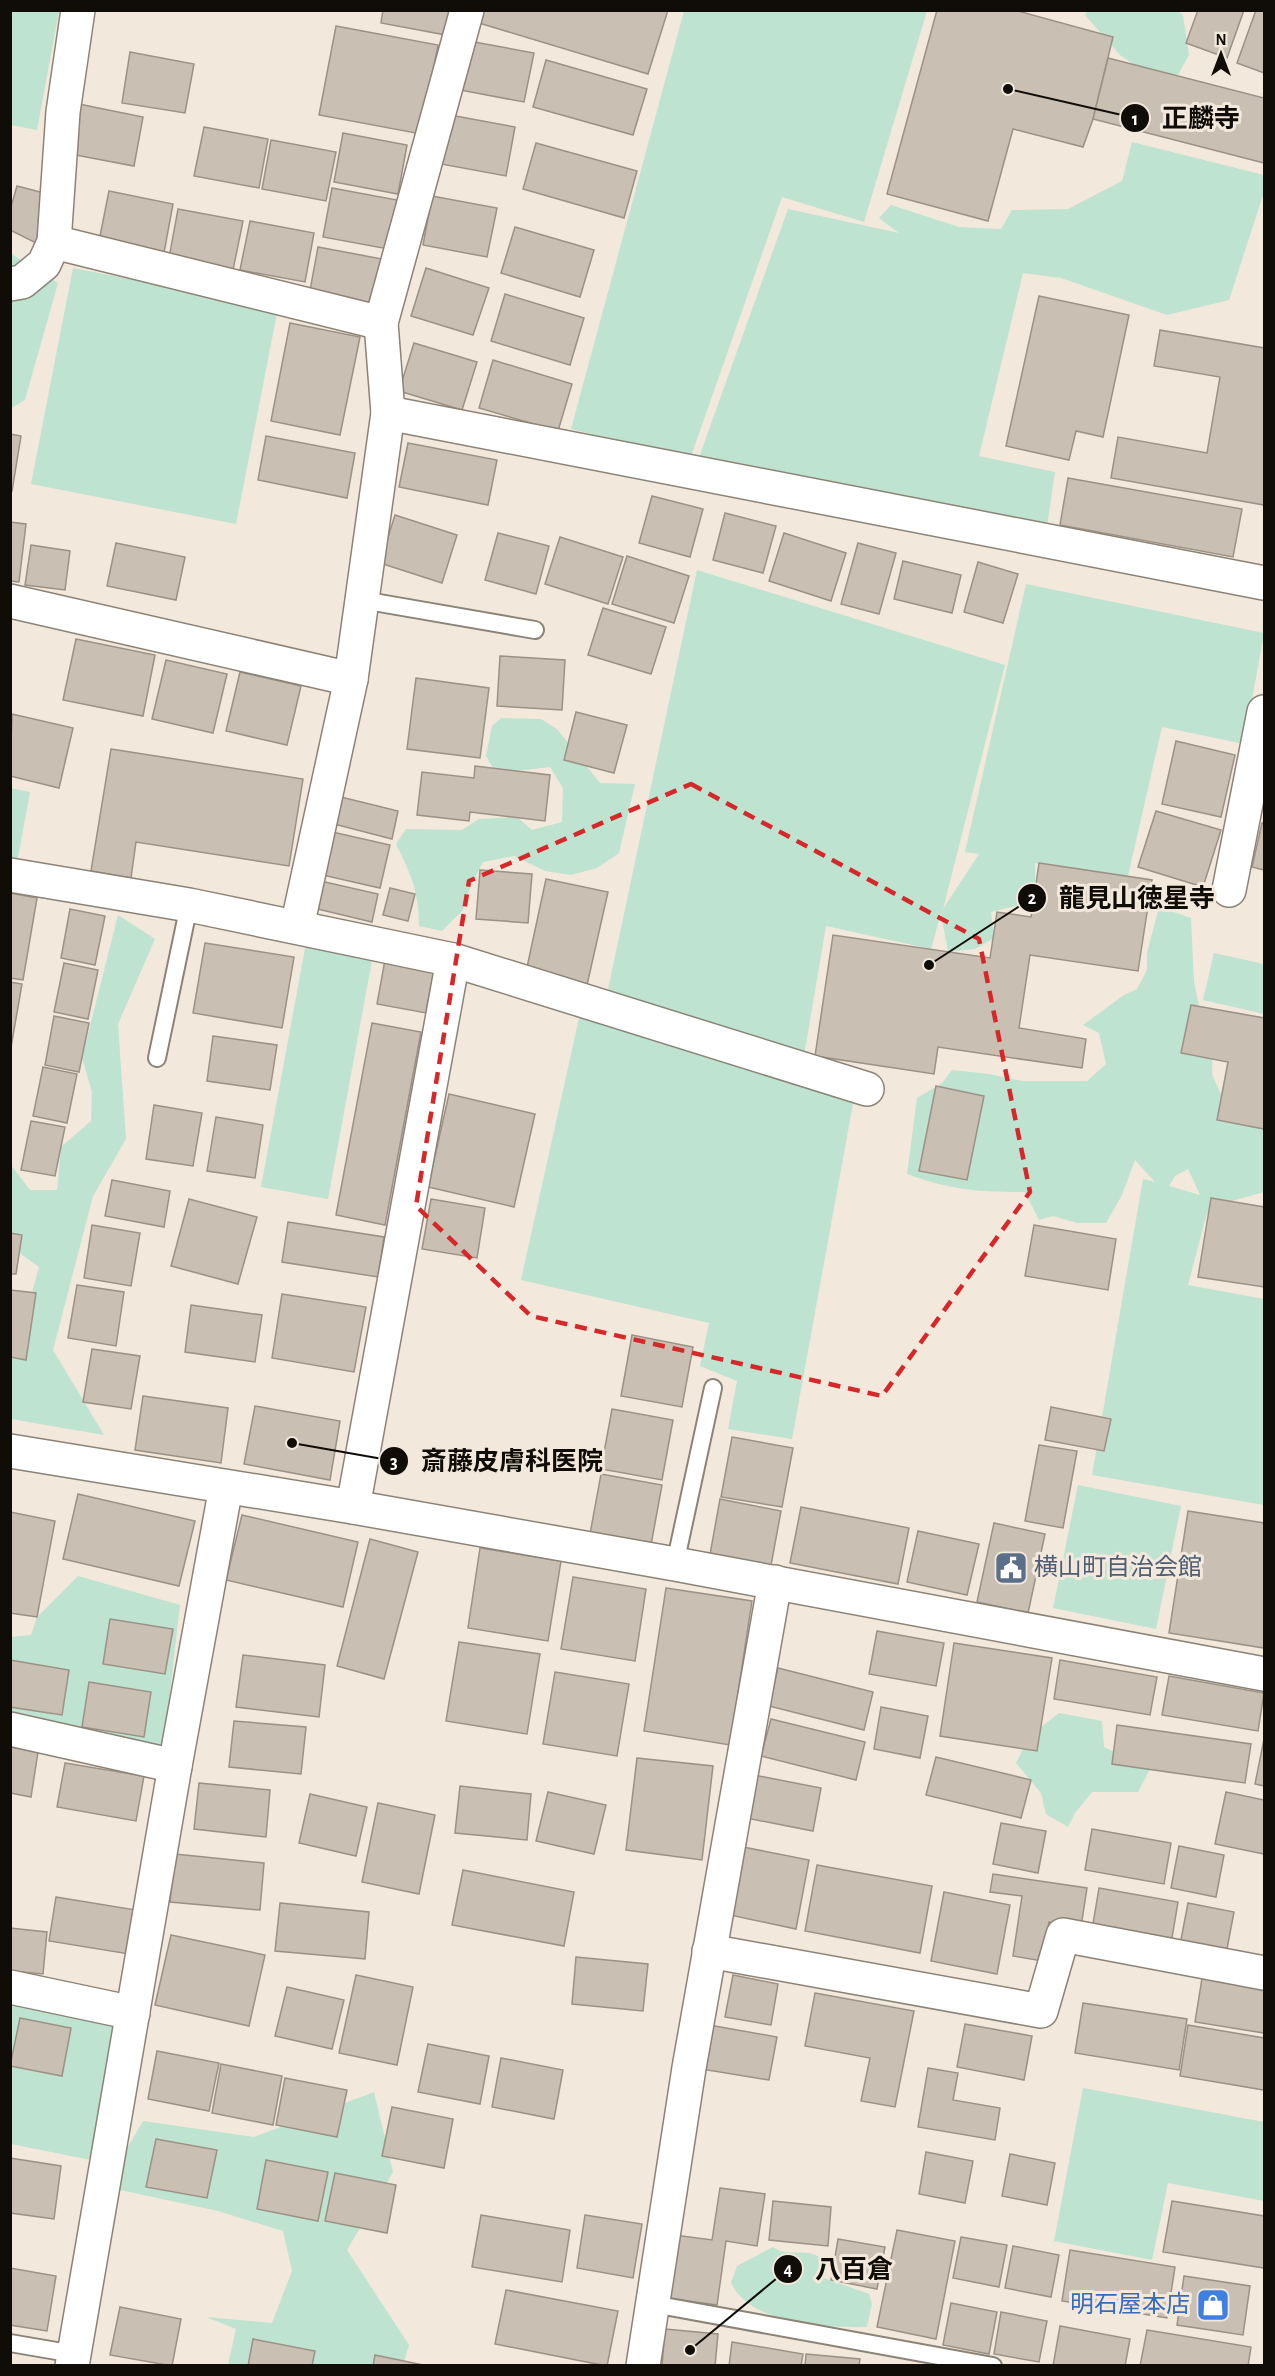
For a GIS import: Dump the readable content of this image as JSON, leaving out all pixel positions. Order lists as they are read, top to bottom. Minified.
{"places":{"other":["正麟寺","龍見山徳星寺","斎藤皮膚科医院","八百倉"],"public building":["横山町自治会館"],"shop":["明石屋本店"]},"north":"top"}
